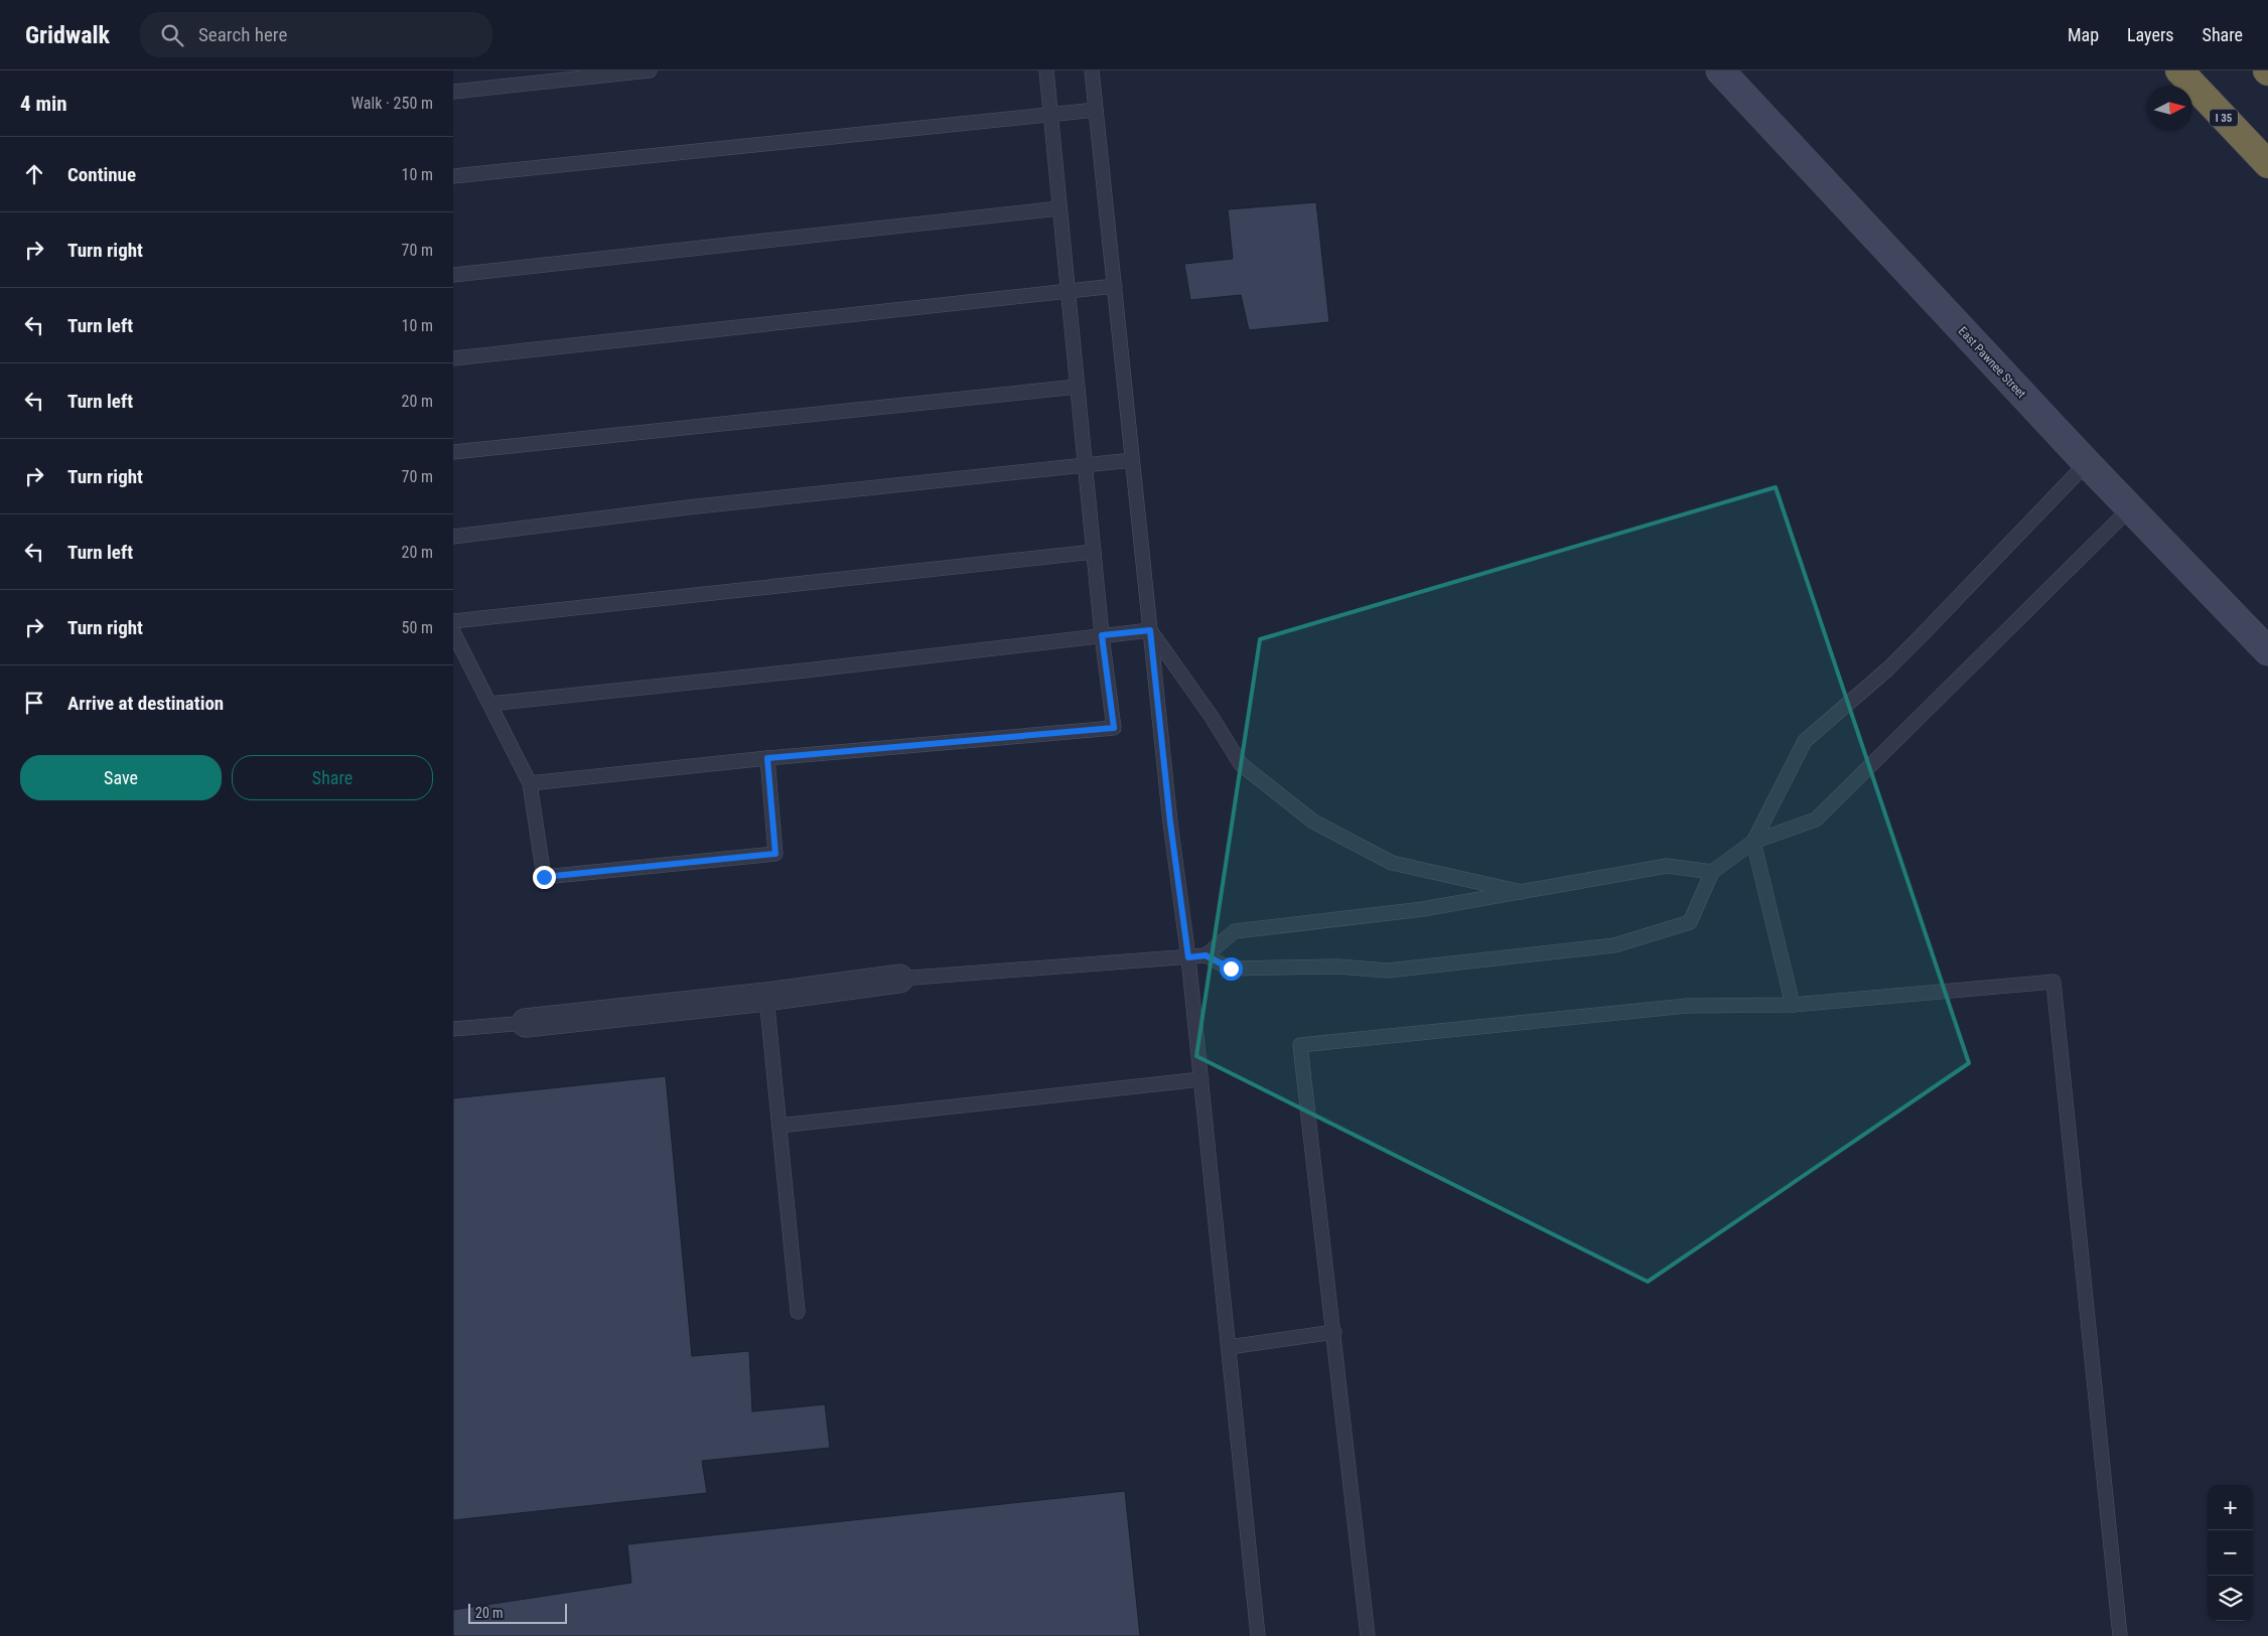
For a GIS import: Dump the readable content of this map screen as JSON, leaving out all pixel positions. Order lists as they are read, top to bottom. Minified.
{"streets":{"highway":["I 35"],"main road":["East Pawnee Street"]},"scale_bar":"20 m","north":"right","page":{"header":"Gridwalk","search":"Search here","nav":["Map","Layers","Share"],"heading":["4 min","Walk · 250 m"],"list":[["Continue","10 m"],["Turn right","70 m"],["Turn left","10 m"],["Turn left","20 m"],["Turn right","70 m"],["Turn left","20 m"],["Turn right","50 m"],"Arrive at destination"],"buttons":["Save","Share"],"map_buttons":["+","−"],"scale":"20 m"}}
